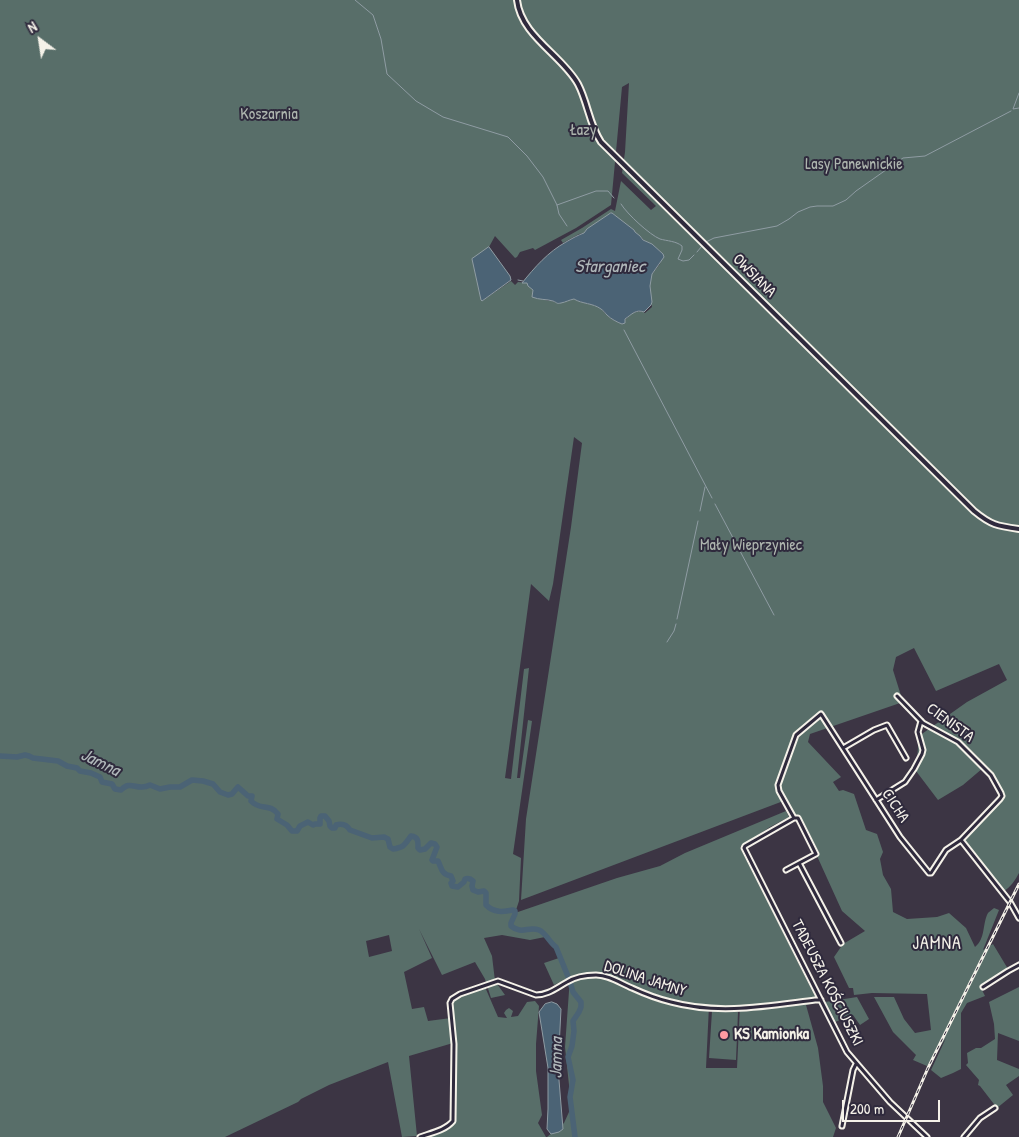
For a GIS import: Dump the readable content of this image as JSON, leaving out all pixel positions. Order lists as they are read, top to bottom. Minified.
{"streets":{"street":["OWSIANA","CIENISTA","CICHA","DOLINA JAMNY","TADEUSZA KOŚCIUSZKI"]},"crossings":[["CIENISTA","CICHA"],["CICHA","TADEUSZA KOŚCIUSZKI"],["DOLINA JAMNY","TADEUSZA KOŚCIUSZKI"]],"districts":["JAMNA"],"water":["Starganiec","Jamna"],"parks":["Koszarnia","Łazy","Lasy Panewnickie","Mały Wieprzyniec"],"places":["KS Kamionka"],"scale_bar":"200 m","north":"top left"}
